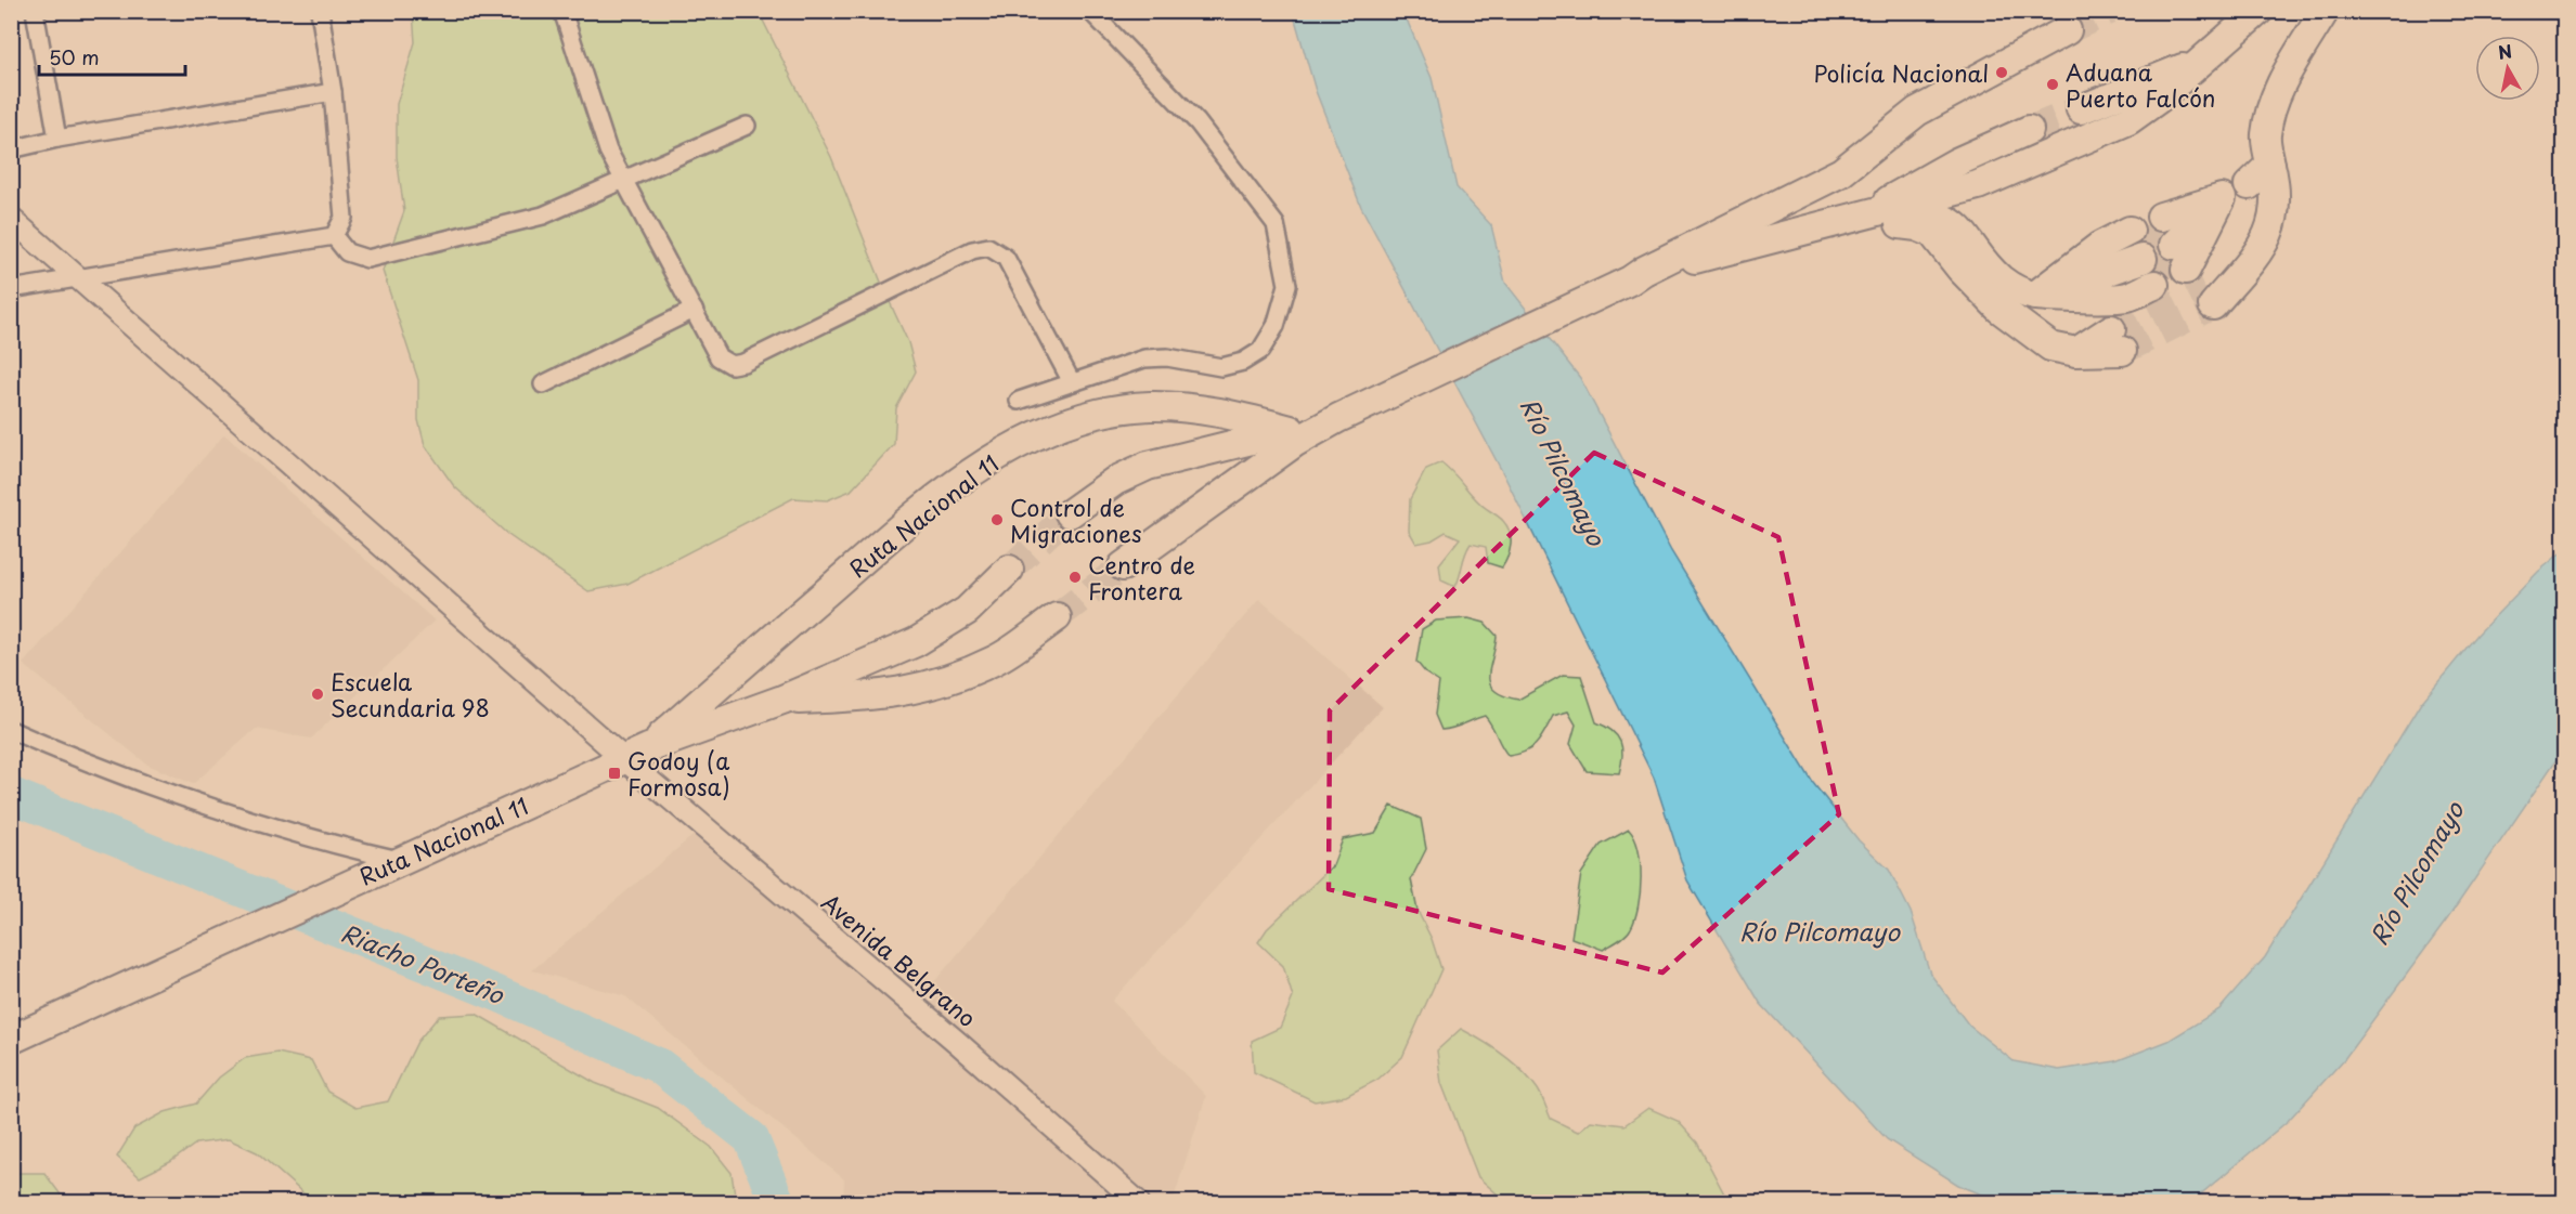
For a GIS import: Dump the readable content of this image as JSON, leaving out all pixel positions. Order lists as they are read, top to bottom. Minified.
{"streets":{"highway":["Ruta Nacional 11"],"street":["Avenida Belgrano"]},"crossings":[["Ruta Nacional 11","Avenida Belgrano"]],"water":["Río Pilcomayo","Riacho Porteño"],"places":{"other":["Policía Nacional","Aduana Puerto Falcón","Control de Migraciones","Centro de Frontera","Escuela Secundaria 98"],"transit":["Godoy (a Formosa)"]},"scale_bar":"50 m","north":"top"}
